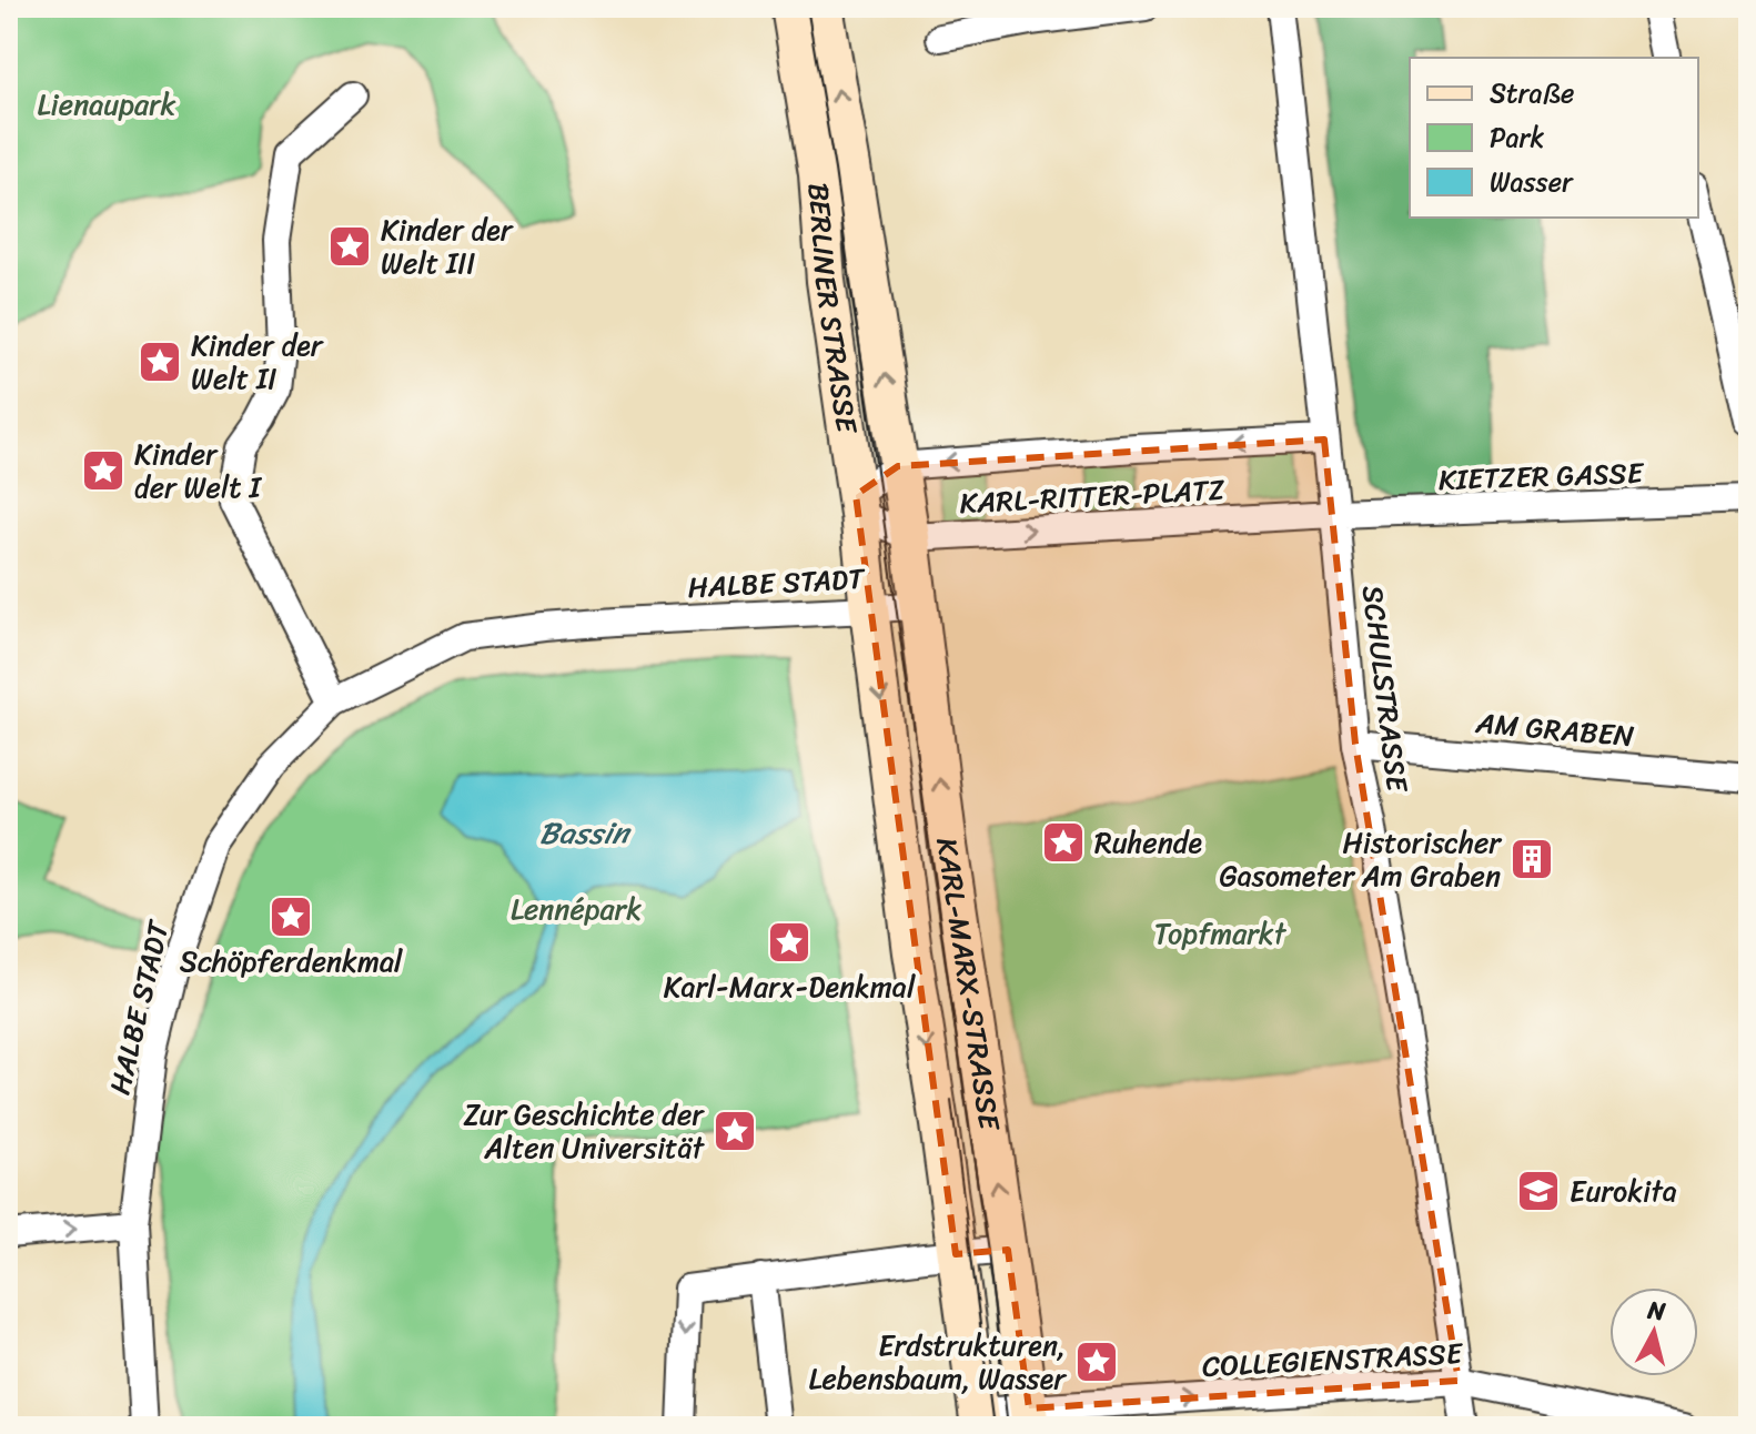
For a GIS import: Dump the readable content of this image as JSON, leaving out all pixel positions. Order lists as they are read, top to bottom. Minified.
{"streets":{"street":["BERLINER STRASSE","KIETZER GASSE","KARL-RITTER-PLATZ","HALBE STADT","SCHULSTRASSE","AM GRABEN","KARL-MARX-STRASSE","COLLEGIENSTRASSE"]},"crossings":[["BERLINER STRASSE","KARL-RITTER-PLATZ"],["BERLINER STRASSE","HALBE STADT"],["BERLINER STRASSE","KARL-MARX-STRASSE"],["KIETZER GASSE","KARL-RITTER-PLATZ"],["KIETZER GASSE","SCHULSTRASSE"],["KARL-RITTER-PLATZ","SCHULSTRASSE"],["KARL-RITTER-PLATZ","KARL-MARX-STRASSE"],["HALBE STADT","KARL-MARX-STRASSE"],["SCHULSTRASSE","AM GRABEN"],["SCHULSTRASSE","COLLEGIENSTRASSE"],["KARL-MARX-STRASSE","COLLEGIENSTRASSE"]],"one_way":["COLLEGIENSTRASSE"],"water":["Bassin"],"parks":["Lienaupark","Lennépark","Topfmarkt"],"places":{"place":["Kinder der Welt III","Kinder der Welt II","Kinder der Welt I","Ruhende","Schöpferdenkmal","Karl-Marx-Denkmal","Zur Geschichte der Alten Universität","Erdstrukturen, Lebensbaum, Wasser"],"building":["Historischer Gasometer Am Graben"],"school or university":["Eurokita"]},"legend":["Straße","Park","Wasser"],"north":"top"}
